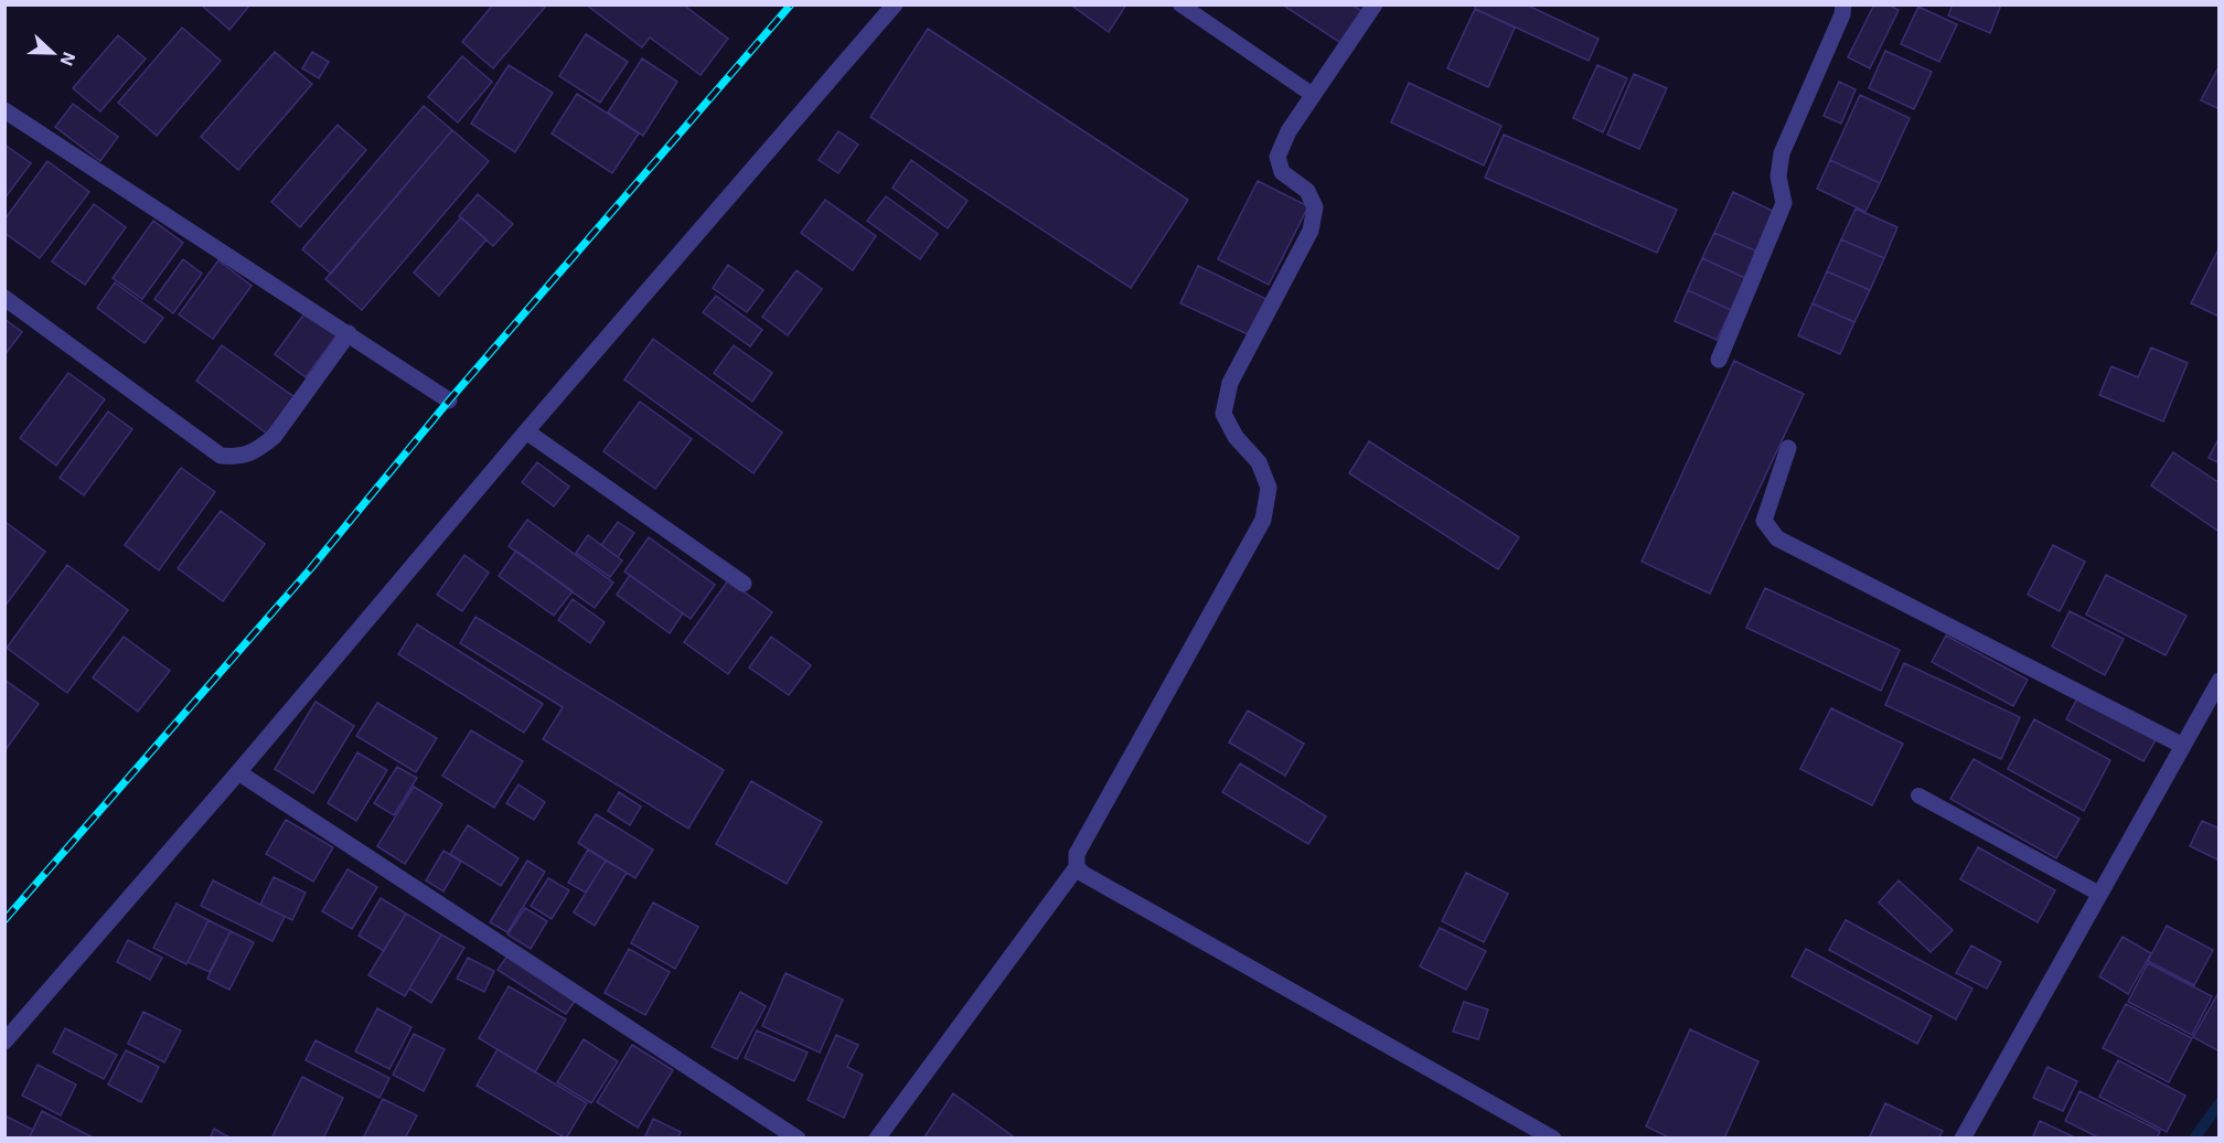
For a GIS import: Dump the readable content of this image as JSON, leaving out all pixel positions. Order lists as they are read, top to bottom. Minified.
{"north":"right"}
